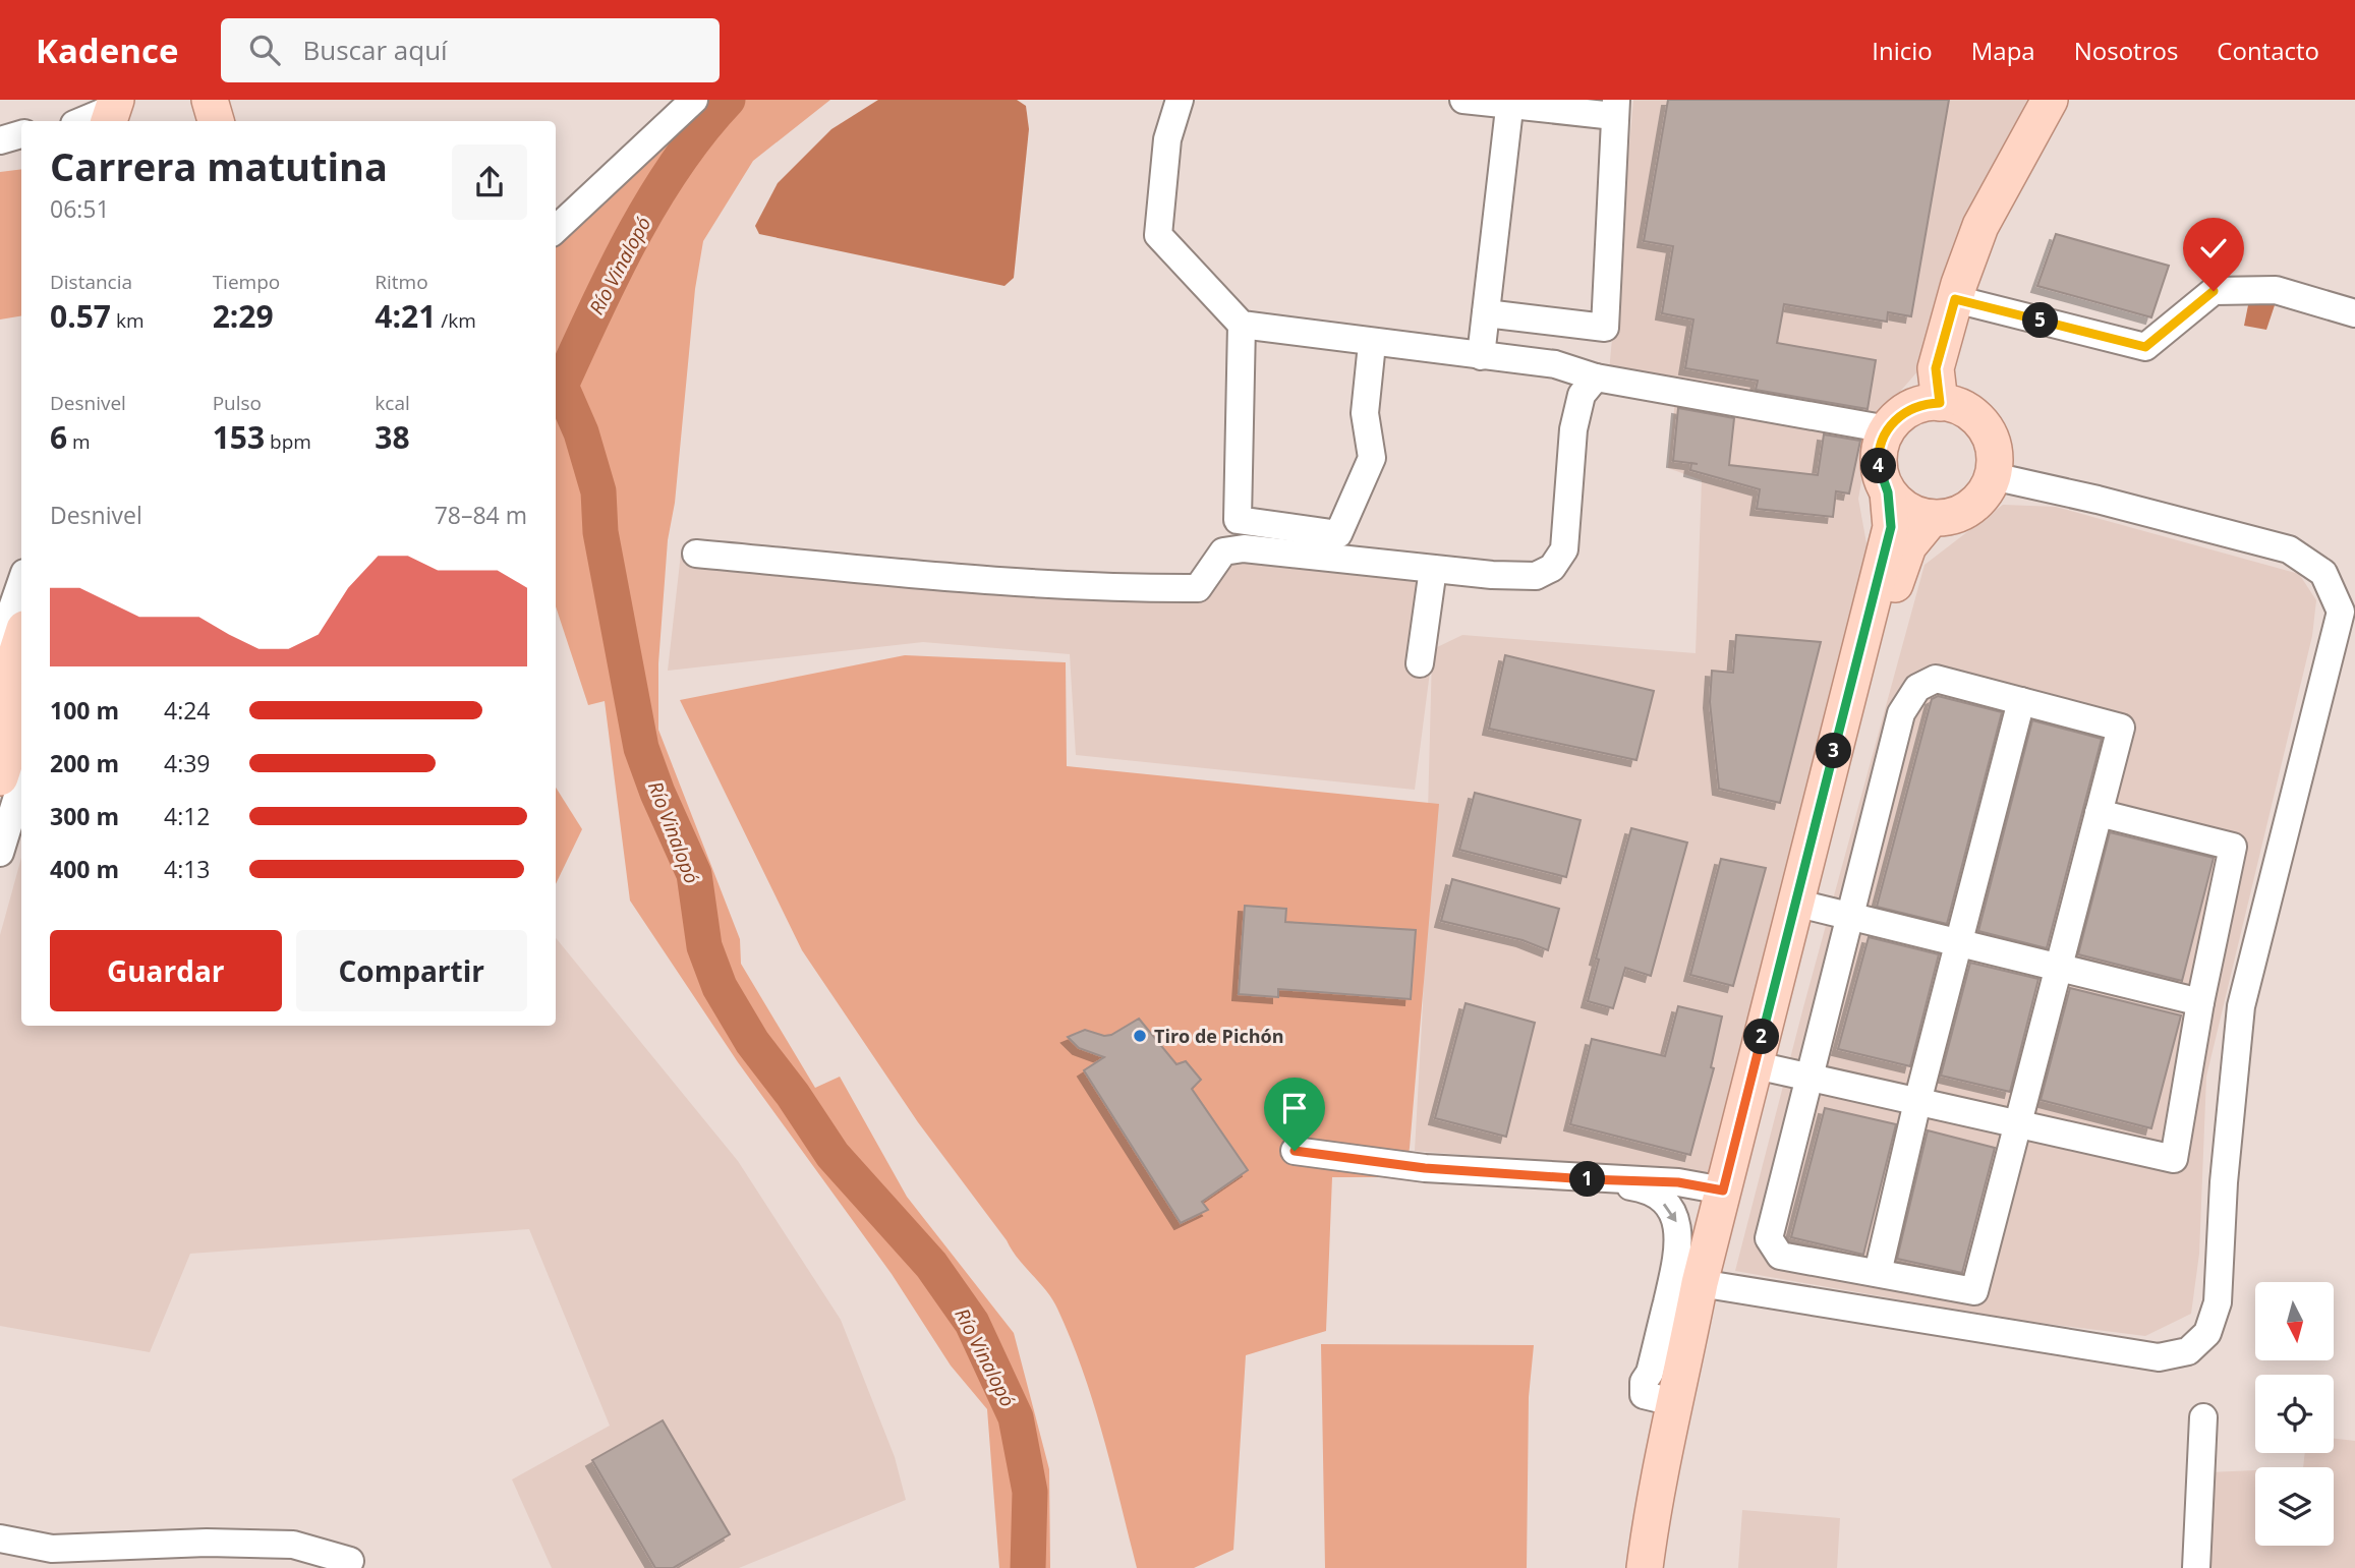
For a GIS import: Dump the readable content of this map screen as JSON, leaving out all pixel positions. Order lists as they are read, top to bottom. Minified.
{"water":["Río Vinalopó"],"places":["Tiro de Pichón"],"north":"bottom","page":{"header":"Kadence","search":"Buscar aquí","nav":["Inicio","Mapa","Nosotros","Contacto"],"heading":["Carrera matutina","06:51"],"stats":[["Distancia","0.57 km"],["Tiempo","2:29"],["Ritmo","4:21 /km"],["Desnivel","6 m"],["Pulso","153 bpm"],["kcal","38"]],"pins":["5","4","3","2","1"],"chart":["Desnivel","78–84 m"],"list":[{"name":"100 m","note":"4:24"},{"name":"200 m","note":"4:39"},{"name":"300 m","note":"4:12"},{"name":"400 m","note":"4:13"}],"buttons":["Guardar","Compartir"]}}
